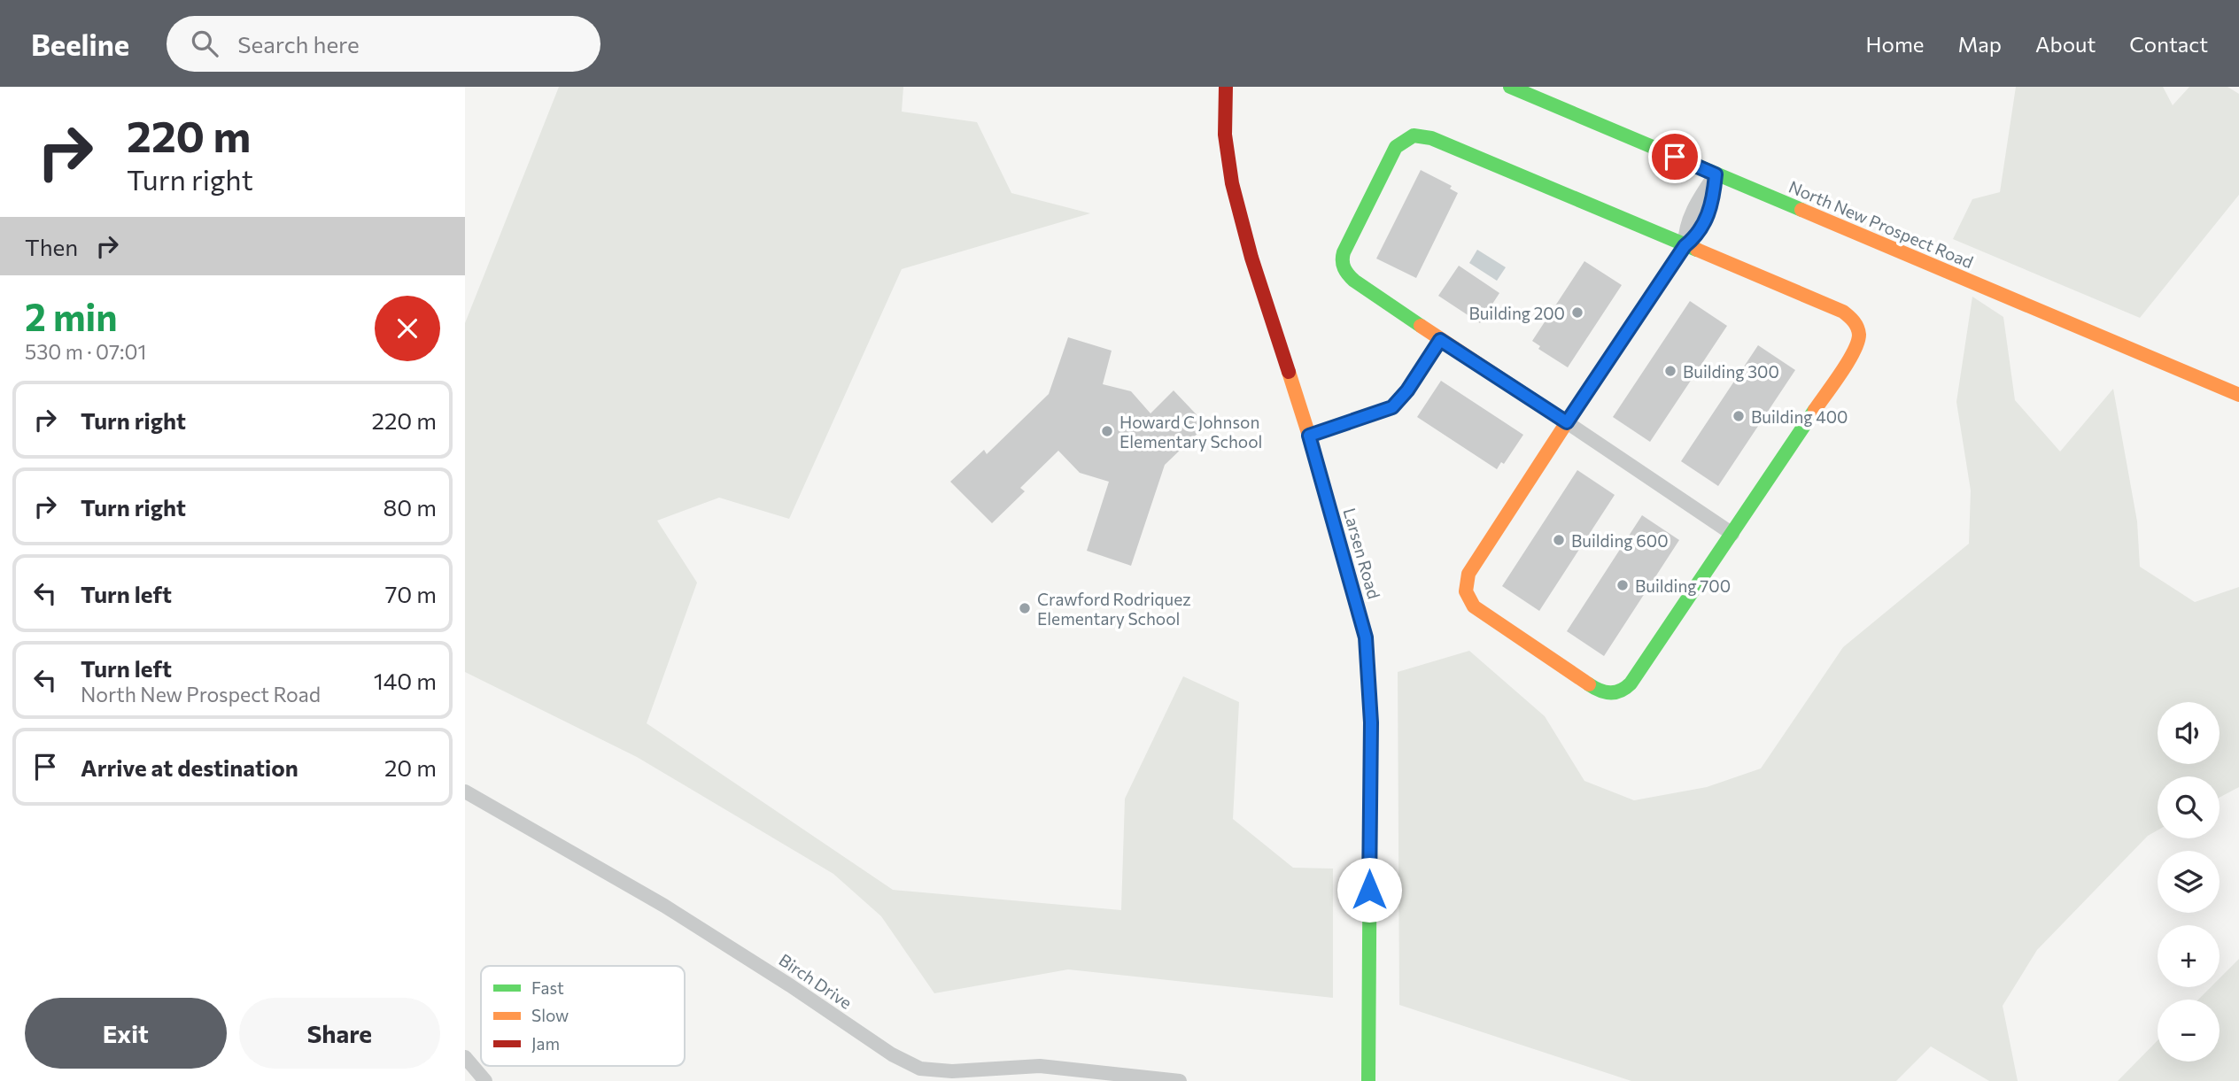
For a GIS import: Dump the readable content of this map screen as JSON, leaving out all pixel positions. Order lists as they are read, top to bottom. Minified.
{"streets":{"street":["North New Prospect Road","Larsen Road","Birch Drive"]},"places":["Building 200","Building 300","Building 400","Howard C Johnson Elementary School","Building 600","Building 700","Crawford Rodriquez Elementary School"],"legend":["Fast","Slow","Jam"],"page":{"header":"Beeline","search":"Search here","nav":["Home","Map","About","Contact"],"turn":["220 m","Turn right"],"then":"Then","heading":["2 min","530 m · 07:01"],"list":[{"name":"Turn right","value":"220 m"},{"name":"Turn right","value":"80 m"},{"name":"Turn left","value":"70 m"},{"name":"Turn left","note":"North New Prospect Road","value":"140 m"},{"name":"Arrive at destination","value":"20 m"}],"map_buttons":["+","−"],"buttons":["Exit","Share"]}}
